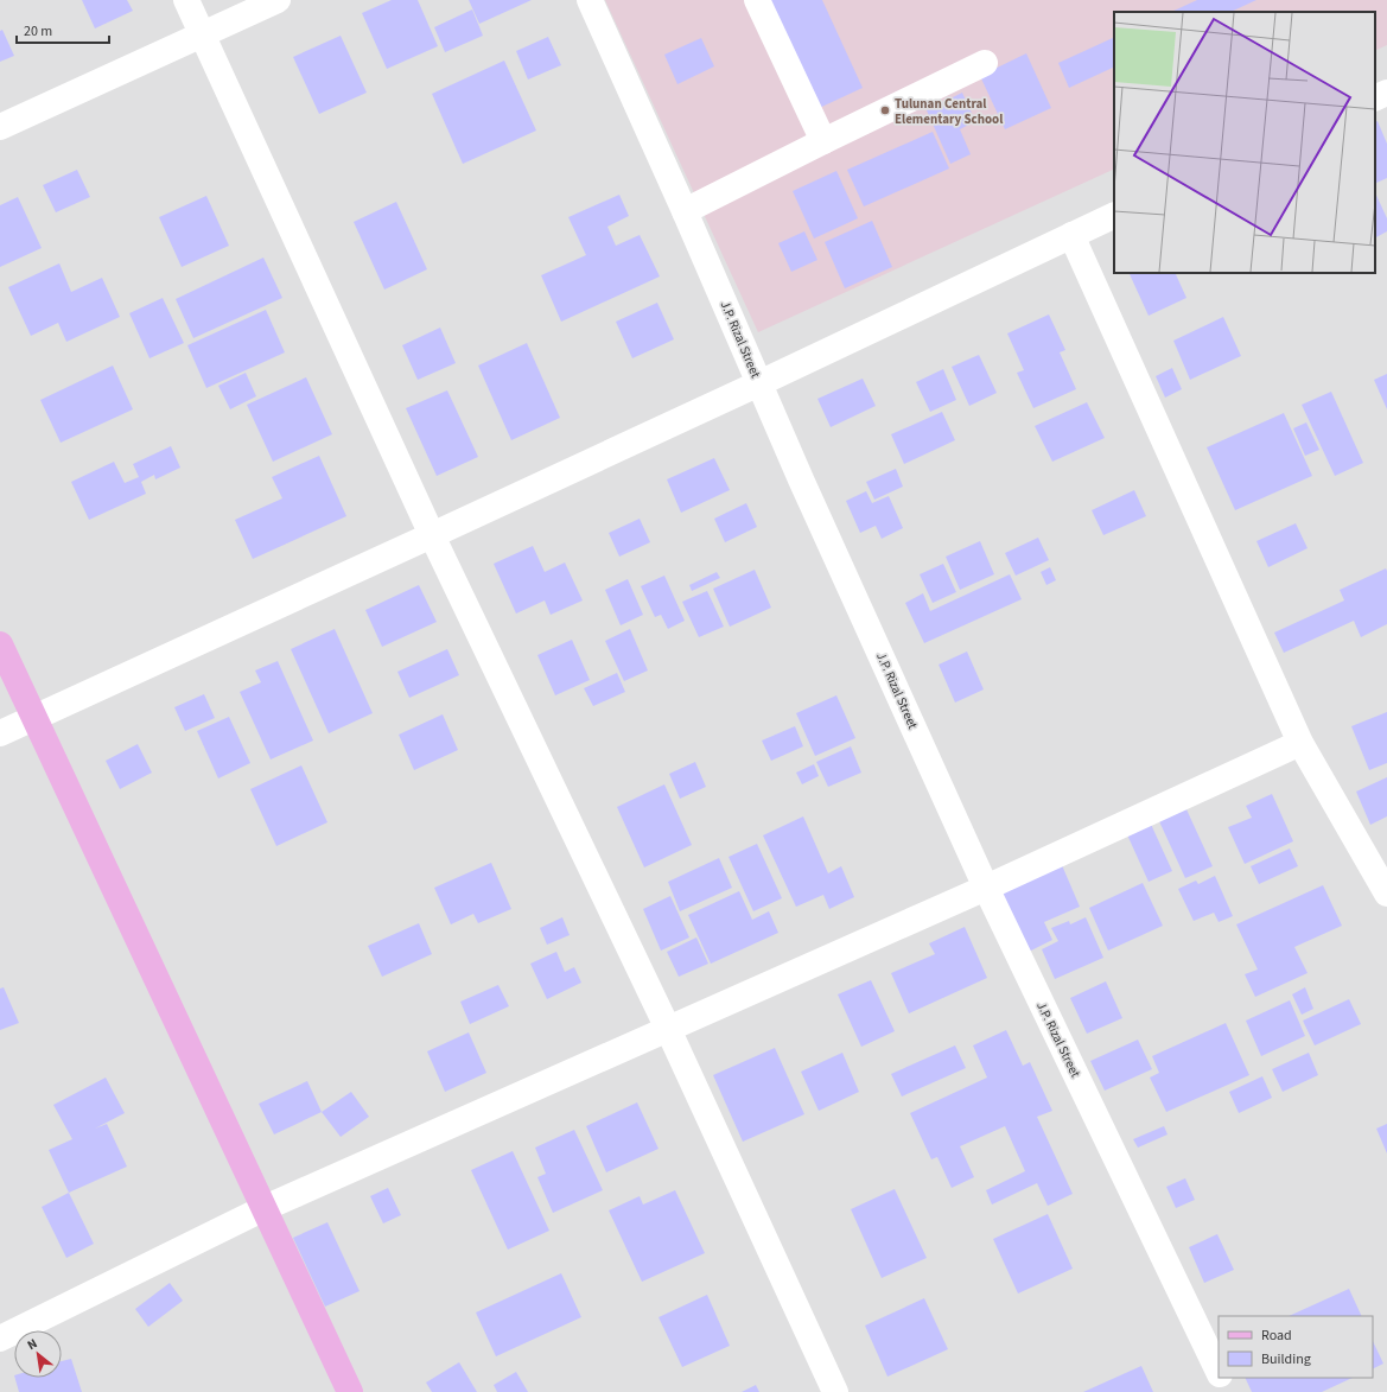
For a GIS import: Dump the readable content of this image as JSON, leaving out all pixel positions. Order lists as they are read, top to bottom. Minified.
{"streets":{"street":["J.P. Rizal Street"]},"places":["Tulunan Central Elementary School"],"legend":["Road","Building"],"scale_bar":"20 m","north":"top left"}
